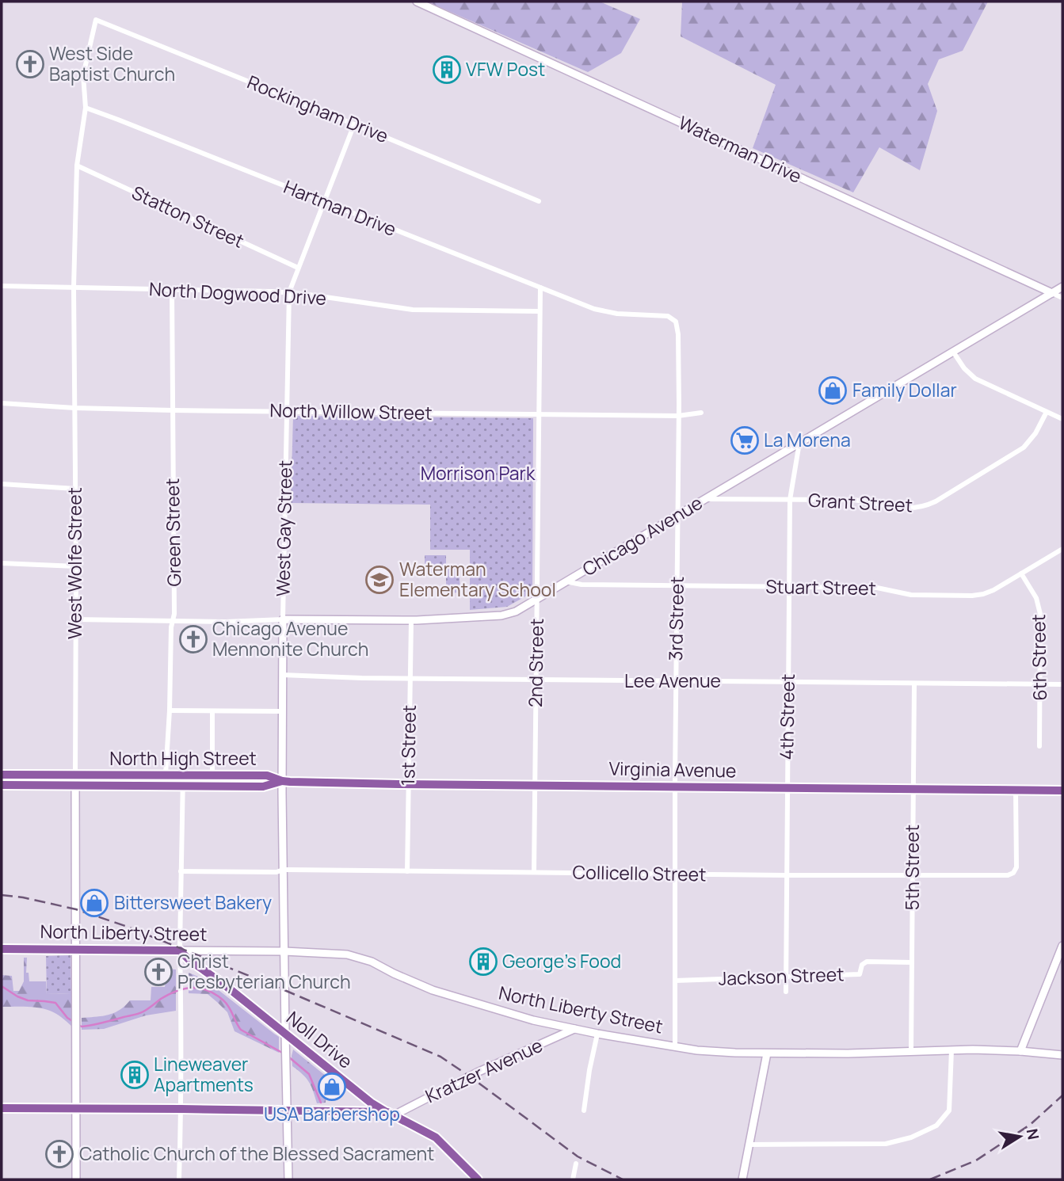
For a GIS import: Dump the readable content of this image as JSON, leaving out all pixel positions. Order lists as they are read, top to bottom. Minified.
{"streets":{"main road":["North High Street","Virginia Avenue","North Liberty Street","Noll Drive"],"street":["Rockingham Drive","Waterman Drive","Hartman Drive","Statton Street","North Dogwood Drive","North Willow Street","Grant Street","West Gay Street","Green Street","Chicago Avenue","West Wolfe Street","Stuart Street","3rd Street","6th Street","2nd Street","Lee Avenue","4th Street","1st Street","5th Street","Collicello Street","Jackson Street","Kratzer Avenue"]},"crossings":[["Rockingham Drive","West Gay Street"],["Rockingham Drive","West Wolfe Street"],["Waterman Drive","Chicago Avenue"],["Hartman Drive","West Gay Street"],["Hartman Drive","West Wolfe Street"],["Hartman Drive","3rd Street"],["Hartman Drive","2nd Street"],["Statton Street","West Gay Street"],["Statton Street","West Wolfe Street"],["North Dogwood Drive","West Gay Street"],["North Dogwood Drive","Green Street"],["North Dogwood Drive","West Wolfe Street"],["North Dogwood Drive","2nd Street"],["North Willow Street","West Gay Street"],["North Willow Street","Green Street"],["North Willow Street","West Wolfe Street"],["North Willow Street","3rd Street"],["North Willow Street","2nd Street"],["Grant Street","Chicago Avenue"],["Grant Street","4th Street"],["West Gay Street","Chicago Avenue"],["West Gay Street","Lee Avenue"],["West Gay Street","North High Street"],["West Gay Street","Virginia Avenue"],["West Gay Street","Collicello Street"],["West Gay Street","North Liberty Street"],["West Gay Street","Noll Drive"],["Green Street","Chicago Avenue"],["Green Street","North High Street"],["Chicago Avenue","West Wolfe Street"],["Chicago Avenue","Stuart Street"],["Chicago Avenue","3rd Street"],["Chicago Avenue","2nd Street"],["Chicago Avenue","4th Street"],["Chicago Avenue","1st Street"],["West Wolfe Street","North High Street"],["West Wolfe Street","North Liberty Street"],["Stuart Street","3rd Street"],["Stuart Street","6th Street"],["Stuart Street","4th Street"],["3rd Street","Lee Avenue"],["3rd Street","Virginia Avenue"],["3rd Street","Collicello Street"],["3rd Street","North Liberty Street"],["3rd Street","Jackson Street"],["6th Street","Lee Avenue"],["2nd Street","Lee Avenue"],["2nd Street","Virginia Avenue"],["2nd Street","Collicello Street"],["Lee Avenue","4th Street"],["Lee Avenue","1st Street"],["Lee Avenue","5th Street"],["4th Street","Virginia Avenue"],["4th Street","Collicello Street"],["4th Street","Jackson Street"],["1st Street","Virginia Avenue"],["1st Street","Collicello Street"],["North High Street","Virginia Avenue"],["Virginia Avenue","5th Street"],["Virginia Avenue","Collicello Street"],["5th Street","Collicello Street"],["5th Street","North Liberty Street"],["5th Street","Jackson Street"],["North Liberty Street","Noll Drive"],["North Liberty Street","Kratzer Avenue"],["Noll Drive","Kratzer Avenue"]],"parks":["Morrison Park"],"places":{"church":["West Side Baptist Church","Chicago Avenue Mennonite Church","Christ Presbyterian Church","Catholic Church of the Blessed Sacrament"],"building":["VFW Post","George's Food","Lineweaver Apartments"],"shop":["Family Dollar","Bittersweet Bakery","USA Barbershop"],"supermarket":["La Morena"],"school or university":["Waterman Elementary School"]},"north":"right"}
